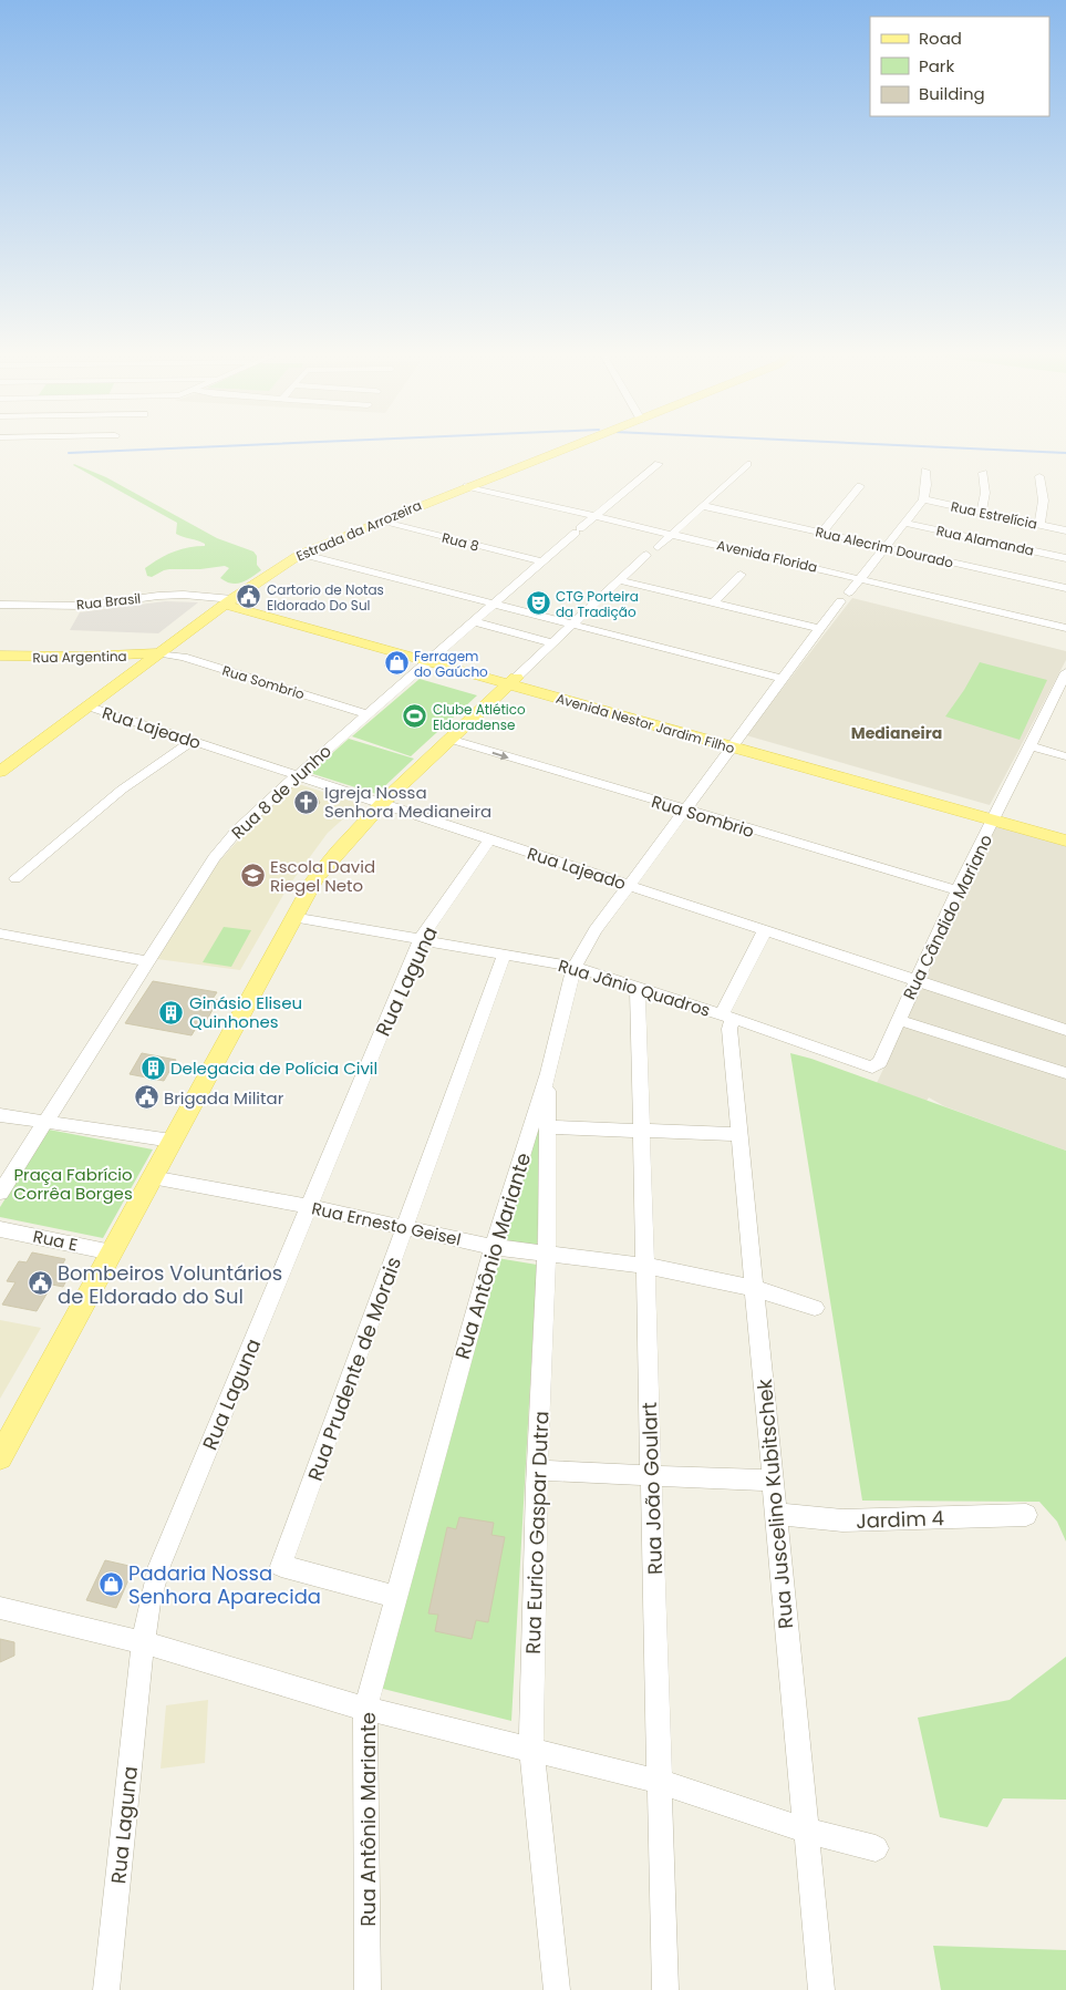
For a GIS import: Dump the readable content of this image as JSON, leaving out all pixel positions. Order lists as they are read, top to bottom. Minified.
{"streets":{"main road":["Estrada da Arrozeira","Rua Argentina","Avenida Nestor Jardim Filho"],"street":["Rua Estrelícia","Rua Alamanda","Rua 8","Rua Alecrim Dourado","Avenida Florida","Rua Brasil","Rua Sombrio","Rua Lajeado","Rua 8 de Junho","Rua Cândido Mariano","Rua Laguna","Rua Jânio Quadros","Rua Ernesto Geisel","Rua E","Rua Antônio Mariante","Rua Prudente de Morais","Rua João Goulart","Rua Juscelino Kubitschek","Jardim 4","Rua Eurico Gaspar Dutra"]},"crossings":[["Estrada da Arrozeira","Rua 8"],["Estrada da Arrozeira","Avenida Florida"],["Estrada da Arrozeira","Rua Brasil"],["Estrada da Arrozeira","Rua Argentina"],["Estrada da Arrozeira","Rua Sombrio"],["Estrada da Arrozeira","Avenida Nestor Jardim Filho"],["Estrada da Arrozeira","Rua Lajeado"],["Rua 8","Rua 8 de Junho"],["Avenida Florida","Rua 8 de Junho"],["Rua Brasil","Avenida Nestor Jardim Filho"],["Rua Argentina","Rua Sombrio"],["Rua Sombrio","Rua 8 de Junho"],["Rua Sombrio","Rua Cândido Mariano"],["Rua Sombrio","Rua Antônio Mariante"],["Avenida Nestor Jardim Filho","Rua 8 de Junho"],["Avenida Nestor Jardim Filho","Rua Cândido Mariano"],["Avenida Nestor Jardim Filho","Rua Antônio Mariante"],["Rua Lajeado","Rua 8 de Junho"],["Rua Lajeado","Rua Cândido Mariano"],["Rua Lajeado","Rua Laguna"],["Rua Lajeado","Rua Antônio Mariante"],["Rua Lajeado","Rua Juscelino Kubitschek"],["Rua Cândido Mariano","Rua Jânio Quadros"],["Rua Laguna","Rua Jânio Quadros"],["Rua Laguna","Rua Ernesto Geisel"],["Rua Jânio Quadros","Rua Antônio Mariante"],["Rua Jânio Quadros","Rua Prudente de Morais"],["Rua Jânio Quadros","Rua João Goulart"],["Rua Jânio Quadros","Rua Juscelino Kubitschek"],["Rua Ernesto Geisel","Rua Antônio Mariante"],["Rua Ernesto Geisel","Rua Prudente de Morais"],["Rua Ernesto Geisel","Rua João Goulart"],["Rua Ernesto Geisel","Rua Juscelino Kubitschek"],["Rua Ernesto Geisel","Rua Eurico Gaspar Dutra"],["Rua Antônio Mariante","Rua Prudente de Morais"],["Rua Antônio Mariante","Rua Eurico Gaspar Dutra"],["Rua Juscelino Kubitschek","Jardim 4"]],"districts":["Medianeira"],"parks":["Praça Fabrício Corrêa Borges"],"places":{"public building":["Cartorio de Notas Eldorado Do Sul","Brigada Militar","Bombeiros Voluntários de Eldorado do Sul"],"theatre":["CTG Porteira da Tradição"],"shop":["Ferragem do Gaúcho","Padaria Nossa Senhora Aparecida"],"sports":["Clube Atlético Eldoradense"],"church":["Igreja Nossa Senhora Medianeira"],"school or university":["Escola David Riegel Neto"],"building":["Ginásio Eliseu Quinhones","Delegacia de Polícia Civil"]},"legend":["Road","Park","Building"]}
